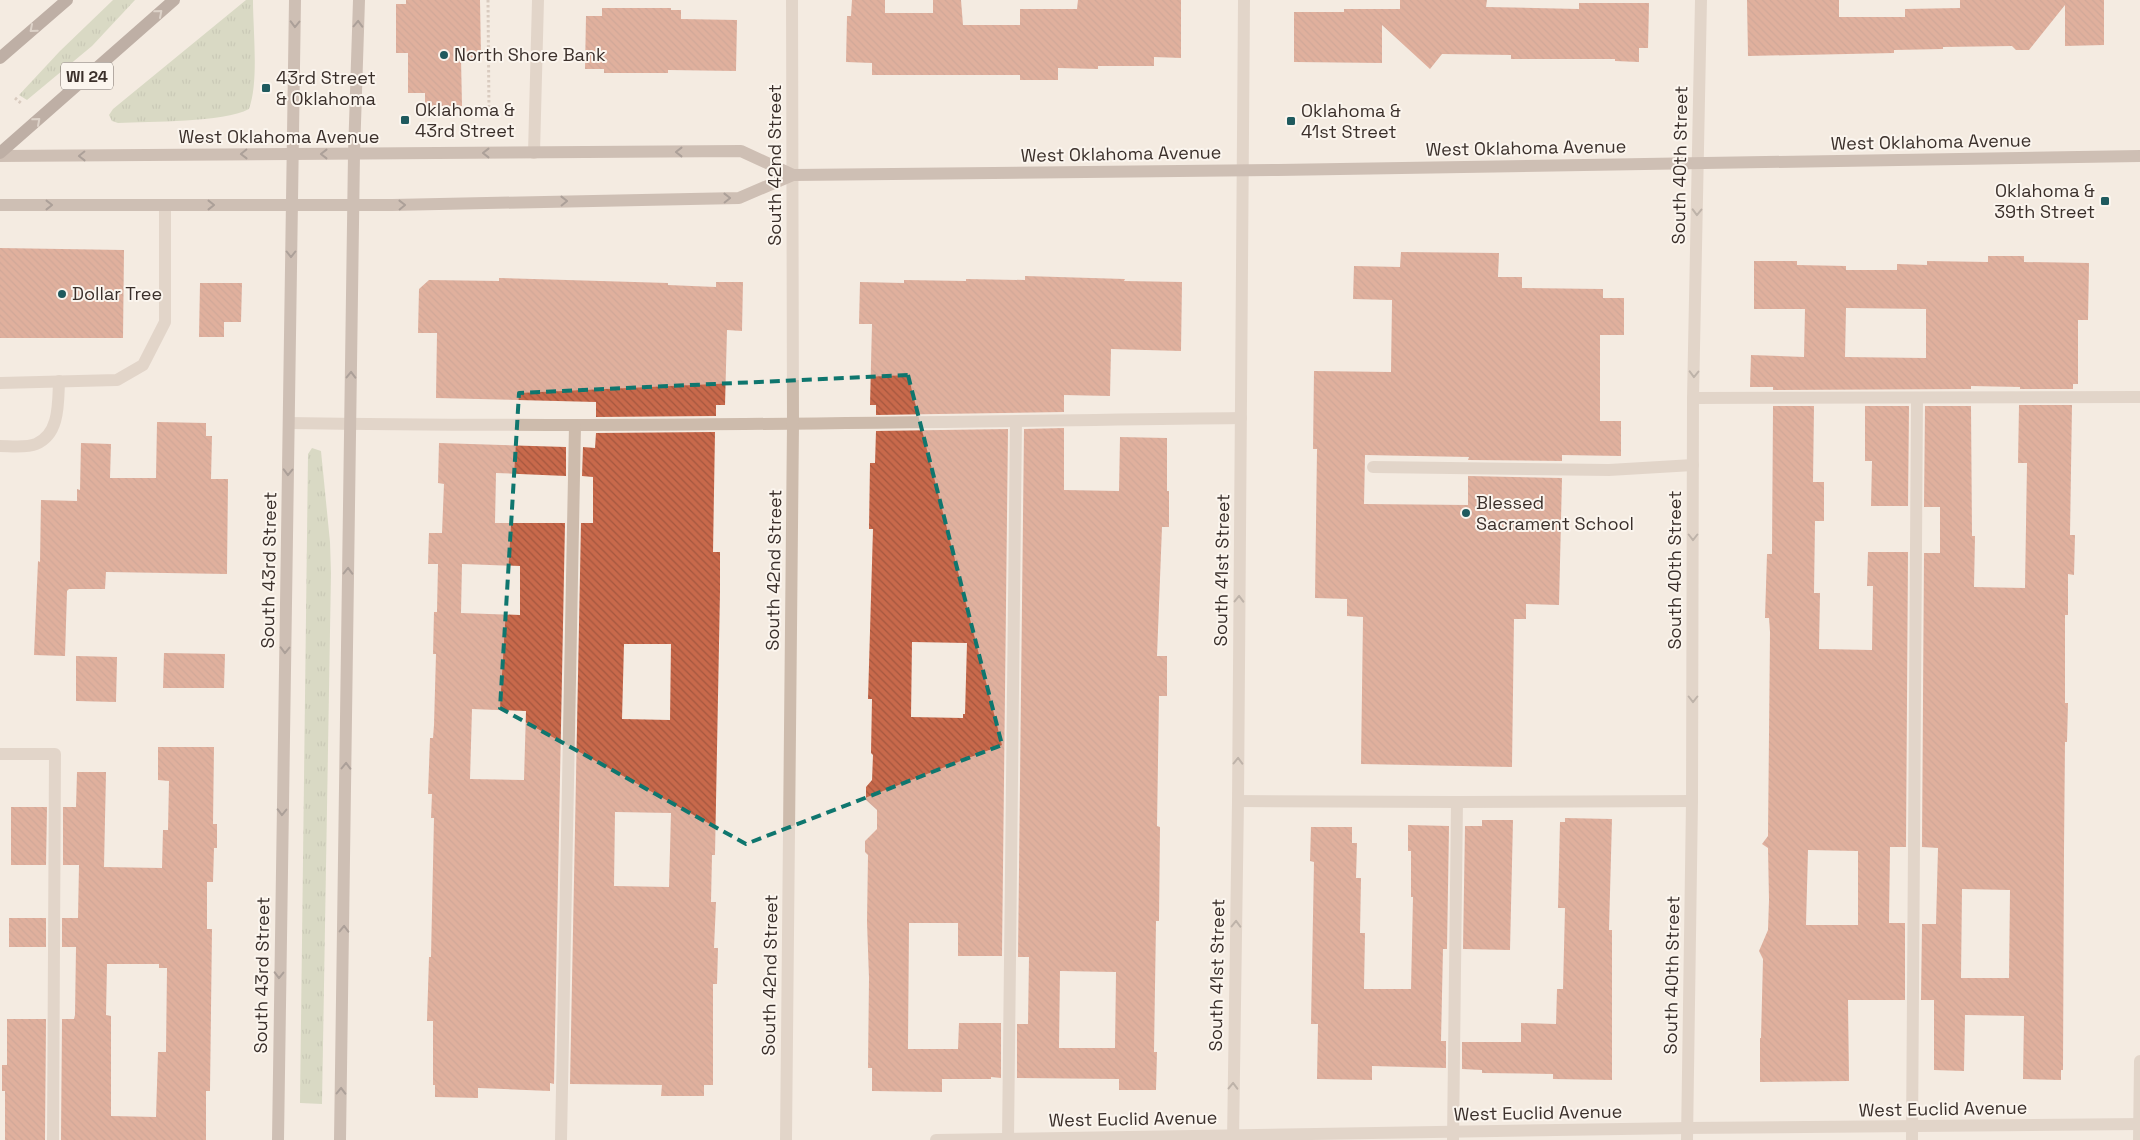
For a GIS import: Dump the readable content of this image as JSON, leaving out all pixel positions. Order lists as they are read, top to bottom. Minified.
{"streets":{"main road":["WI 24","West Oklahoma Avenue","South 43rd Street"],"street":["South 42nd Street","South 40th Street","South 41st Street","West Euclid Avenue"]},"crossings":[["WI 24","West Oklahoma Avenue"],["West Oklahoma Avenue","South 42nd Street"],["West Oklahoma Avenue","South 40th Street"],["West Oklahoma Avenue","South 43rd Street"],["West Oklahoma Avenue","South 41st Street"],["South 40th Street","West Euclid Avenue"],["South 41st Street","West Euclid Avenue"]],"one_way":["South 40th Street","South 41st Street"],"places":{"other":["North Shore Bank","Dollar Tree","Blessed Sacrament School"],"transit":["43rd Street & Oklahoma","Oklahoma & 43rd Street","Oklahoma & 41st Street","Oklahoma & 39th Street"]}}
